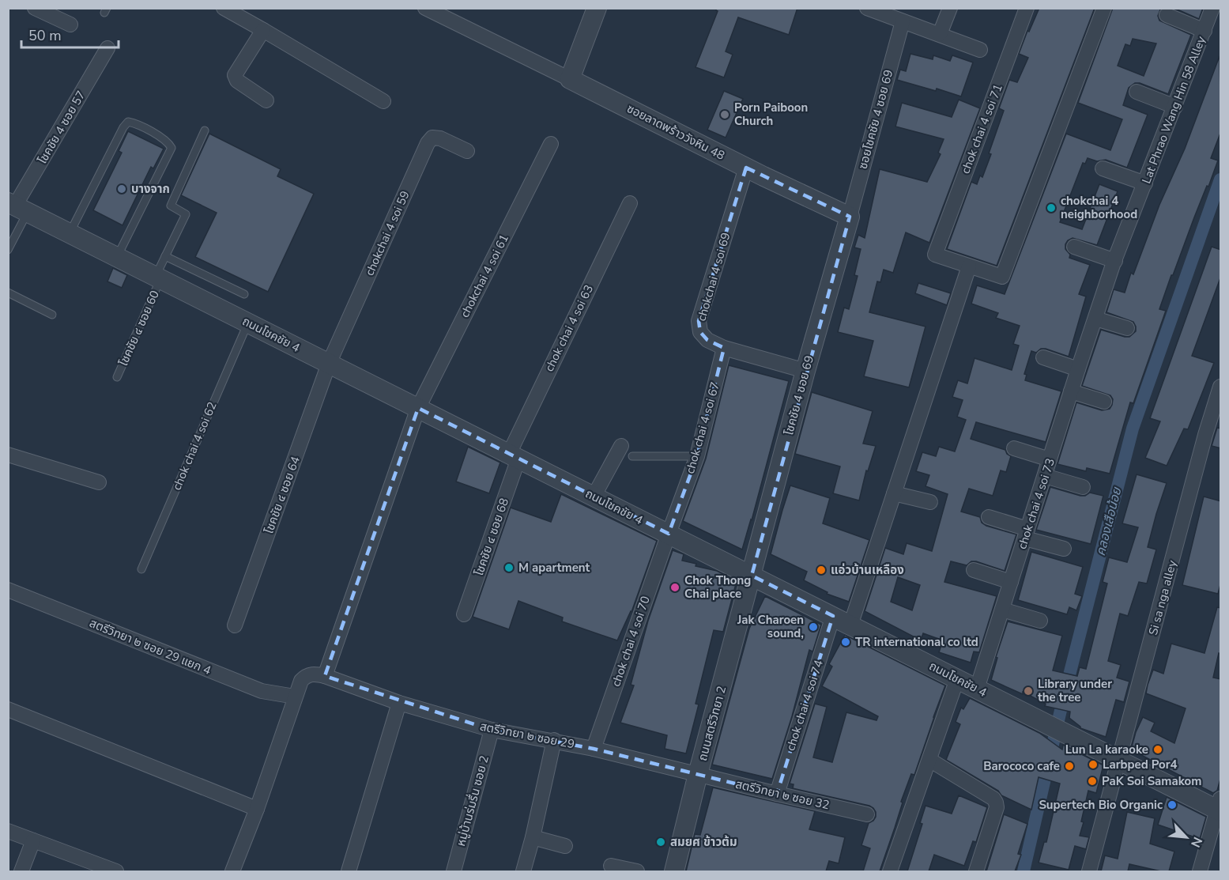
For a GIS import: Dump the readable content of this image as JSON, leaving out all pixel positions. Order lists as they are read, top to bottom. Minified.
{"streets":{"street":["Lat Phrao Wang Hin 58 Alley","ซอยโชคชัย 4 ซอย 69","โชคชัย 4 ซอย 57","chok chai 4 soi 71","ซอยลาดพร้าววังหิน 48","chokchai 4 soi 59","chokchai 4 soi 61","chokchai 4 soi 69","chok chai 4 soi 63","ถนนโชคชัย 4","โชคชัย 4 ซอย 69","chok chai 4 soi 67","โชคชัย ๔ ซอย 64","chok chai 4 soi 73","โชคชัย ๔ ซอย 68","Si sa nga alley","chok chai 4 soi 70","สตรีวิทยา ๒ ซอย 29 แยก 4","chok chai 4 soi 74","ถนนสตรีวิทยา 2","สตรีวิทยา ๒ ซอย 29","สตรีวิทยา ๒ ซอย 32","หมู่บ้านร่มรื่น ซอย 2"],"lane":["โชคชัย ๔ ซอย 60","chok chai 4 soi 62"]},"crossings":[["Lat Phrao Wang Hin 58 Alley","chok chai 4 soi 73"],["ซอยโชคชัย 4 ซอย 69","ซอยลาดพร้าววังหิน 48"],["ซอยโชคชัย 4 ซอย 69","โชคชัย 4 ซอย 69"],["โชคชัย 4 ซอย 57","ถนนโชคชัย 4"],["ซอยลาดพร้าววังหิน 48","chokchai 4 soi 69"],["ซอยลาดพร้าววังหิน 48","โชคชัย 4 ซอย 69"],["chokchai 4 soi 59","ถนนโชคชัย 4"],["chokchai 4 soi 59","โชคชัย ๔ ซอย 64"],["chokchai 4 soi 61","ถนนโชคชัย 4"],["chokchai 4 soi 61","สตรีวิทยา ๒ ซอย 29"],["chokchai 4 soi 69","โชคชัย 4 ซอย 69"],["chokchai 4 soi 69","chok chai 4 soi 67"],["โชคชัย ๔ ซอย 60","ถนนโชคชัย 4"],["chok chai 4 soi 63","ถนนโชคชัย 4"],["chok chai 4 soi 63","โชคชัย ๔ ซอย 68"],["ถนนโชคชัย 4","โชคชัย 4 ซอย 69"],["ถนนโชคชัย 4","chok chai 4 soi 67"],["ถนนโชคชัย 4","chok chai 4 soi 62"],["ถนนโชคชัย 4","โชคชัย ๔ ซอย 64"],["ถนนโชคชัย 4","chok chai 4 soi 73"],["ถนนโชคชัย 4","โชคชัย ๔ ซอย 68"],["ถนนโชคชัย 4","Si sa nga alley"],["ถนนโชคชัย 4","chok chai 4 soi 70"],["ถนนโชคชัย 4","chok chai 4 soi 74"],["ถนนโชคชัย 4","ถนนสตรีวิทยา 2"],["โชคชัย 4 ซอย 69","ถนนสตรีวิทยา 2"],["chok chai 4 soi 67","chok chai 4 soi 70"],["chok chai 4 soi 70","สตรีวิทยา ๒ ซอย 29"],["สตรีวิทยา ๒ ซอย 29 แยก 4","สตรีวิทยา ๒ ซอย 29"],["chok chai 4 soi 74","สตรีวิทยา ๒ ซอย 32"],["ถนนสตรีวิทยา 2","สตรีวิทยา ๒ ซอย 29"],["ถนนสตรีวิทยา 2","สตรีวิทยา ๒ ซอย 32"],["สตรีวิทยา ๒ ซอย 29","สตรีวิทยา ๒ ซอย 32"],["สตรีวิทยา ๒ ซอย 29","หมู่บ้านร่มรื่น ซอย 2"]],"water":["คลองเสือน้อย"],"places":["Porn Paiboon Church","บางจาก","chokchai 4 neighborhood","M apartment","แอ่วบ้านเหลือง","Chok Thong Chai place","Jak Charoen sound,","TR international co ltd","Library under the tree","Lun La karaoke","Larbped Por4","Barococo cafe","PaK Soi Samakom","Supertech Bio Organic","สมยศ ข้าวต้ม"],"scale_bar":"50 m","north":"bottom right"}
